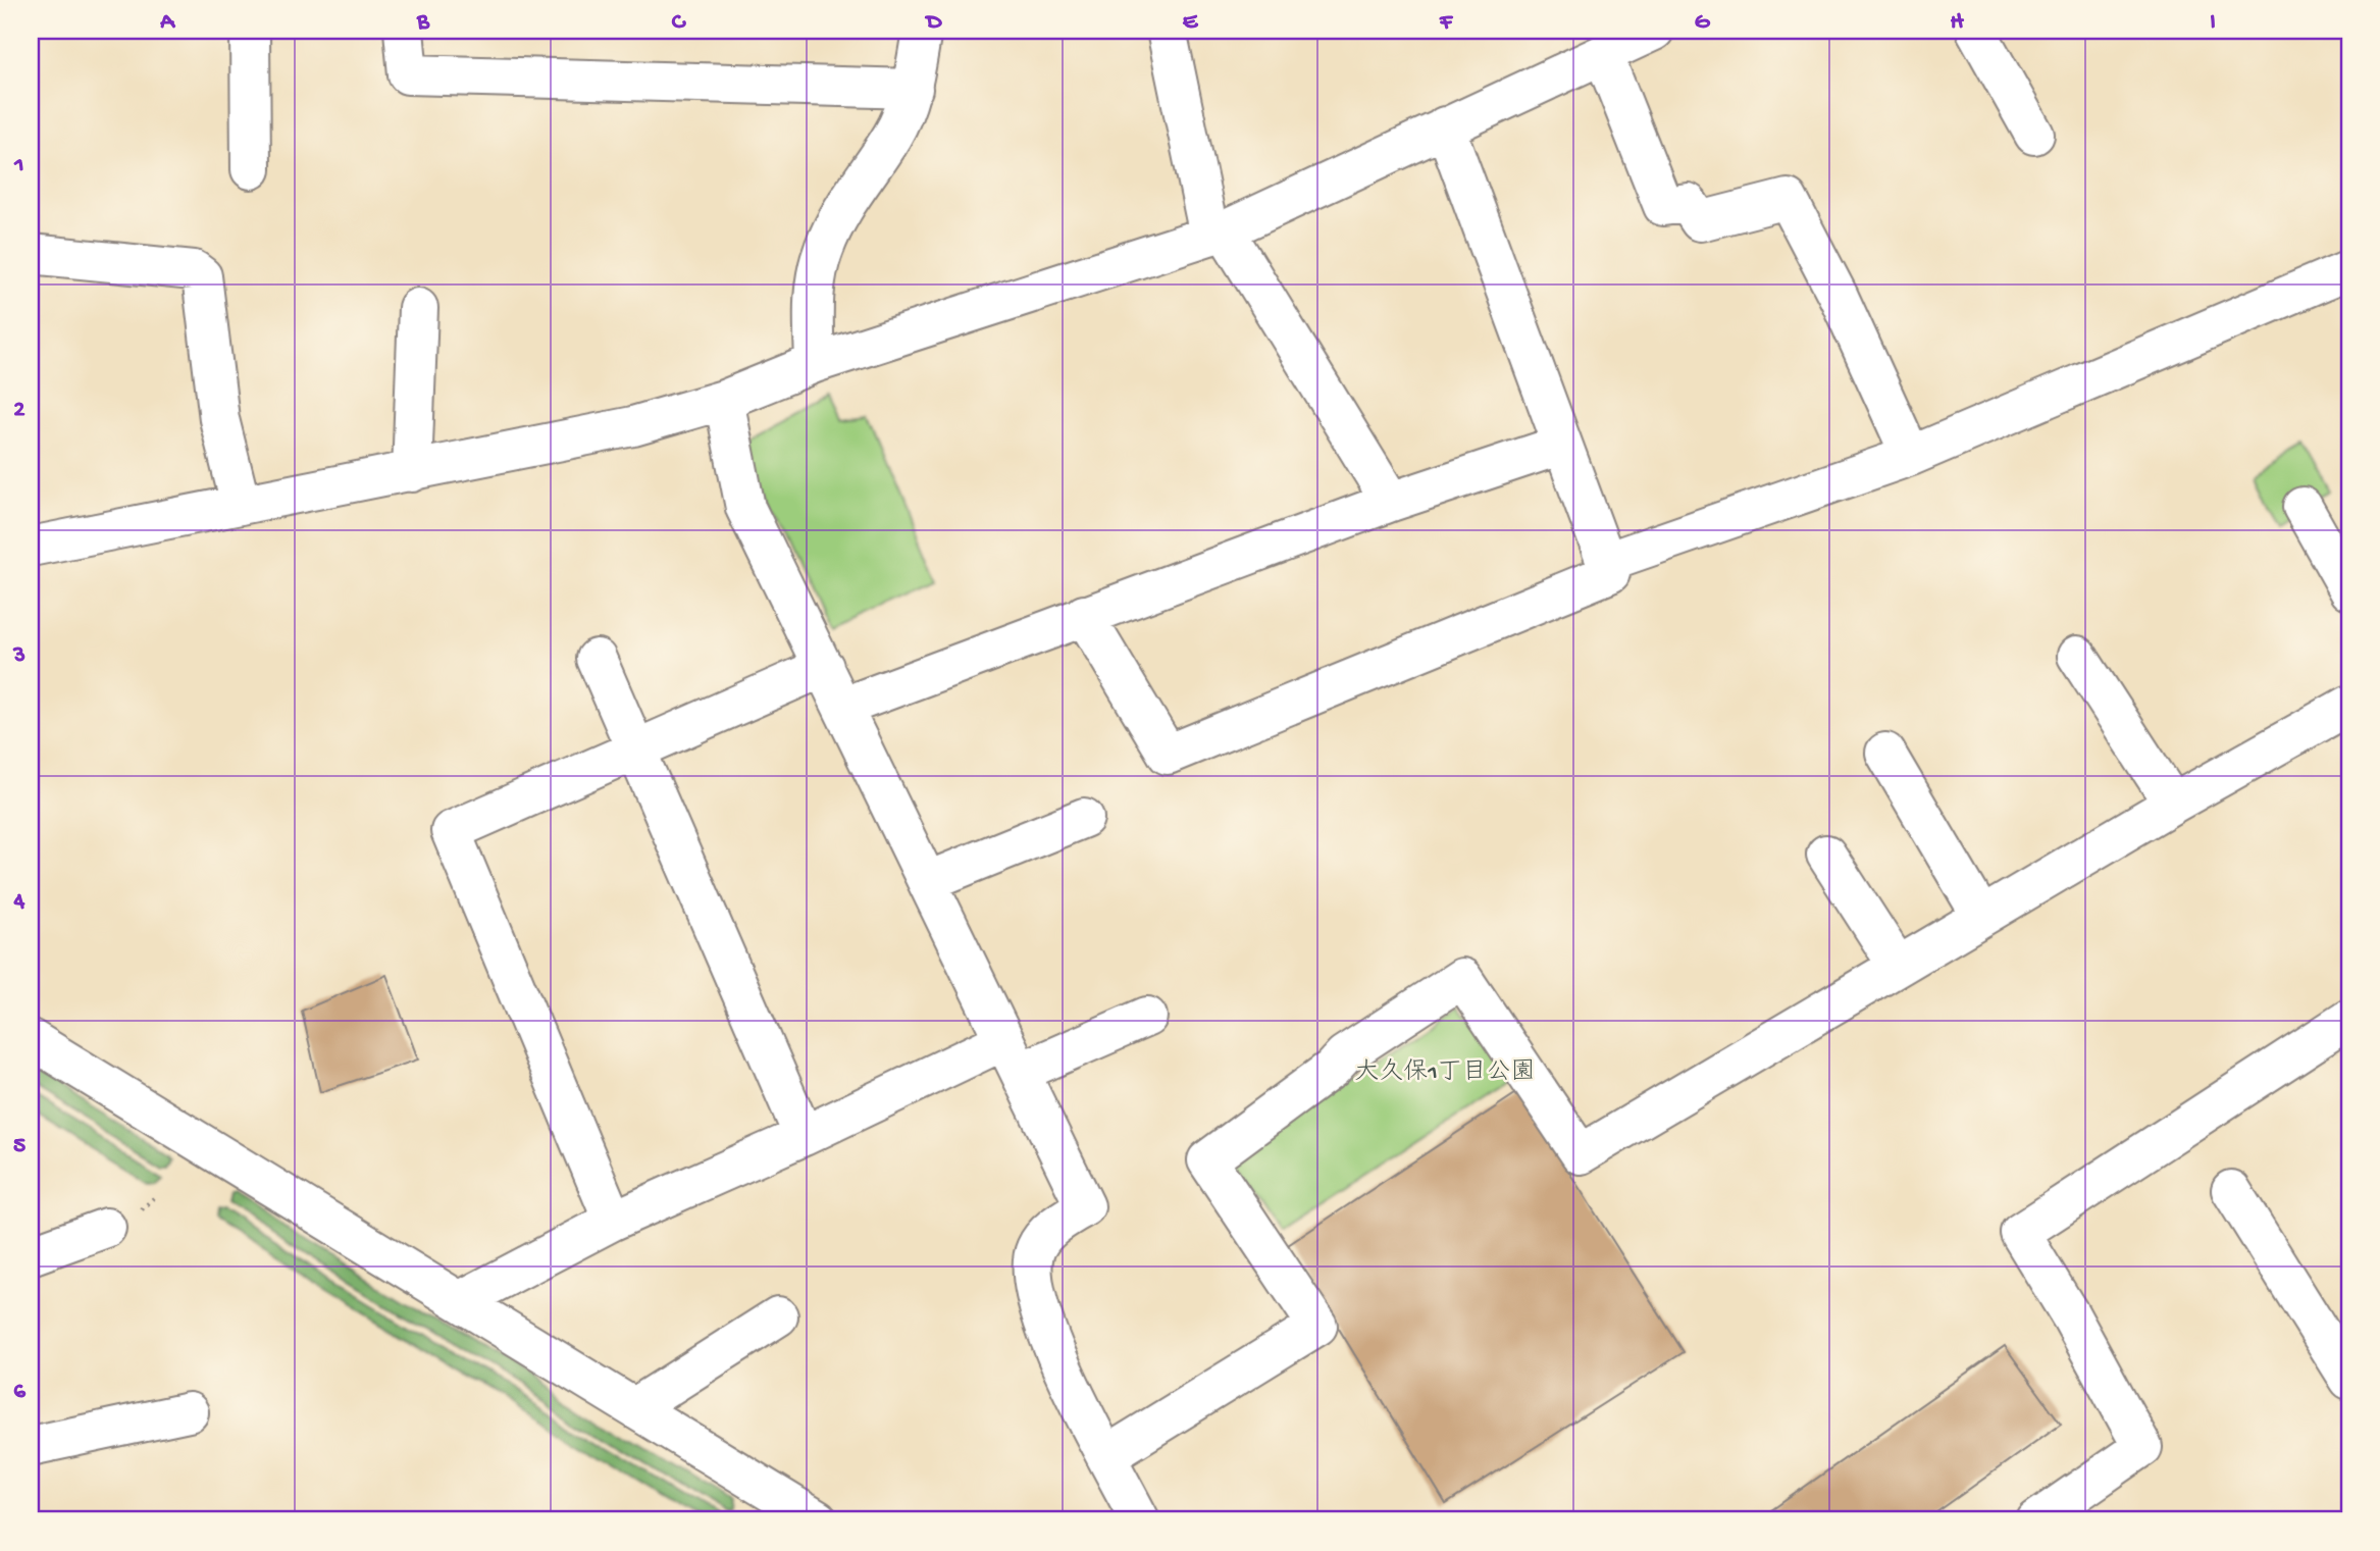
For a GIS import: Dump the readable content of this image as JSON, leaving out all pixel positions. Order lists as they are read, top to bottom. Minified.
{"parks":["大久保1丁目公園"],"grid":{"columns":["A","B","C","D","E","F","G","H","I"],"rows":["1","2","3","4","5","6"]}}
